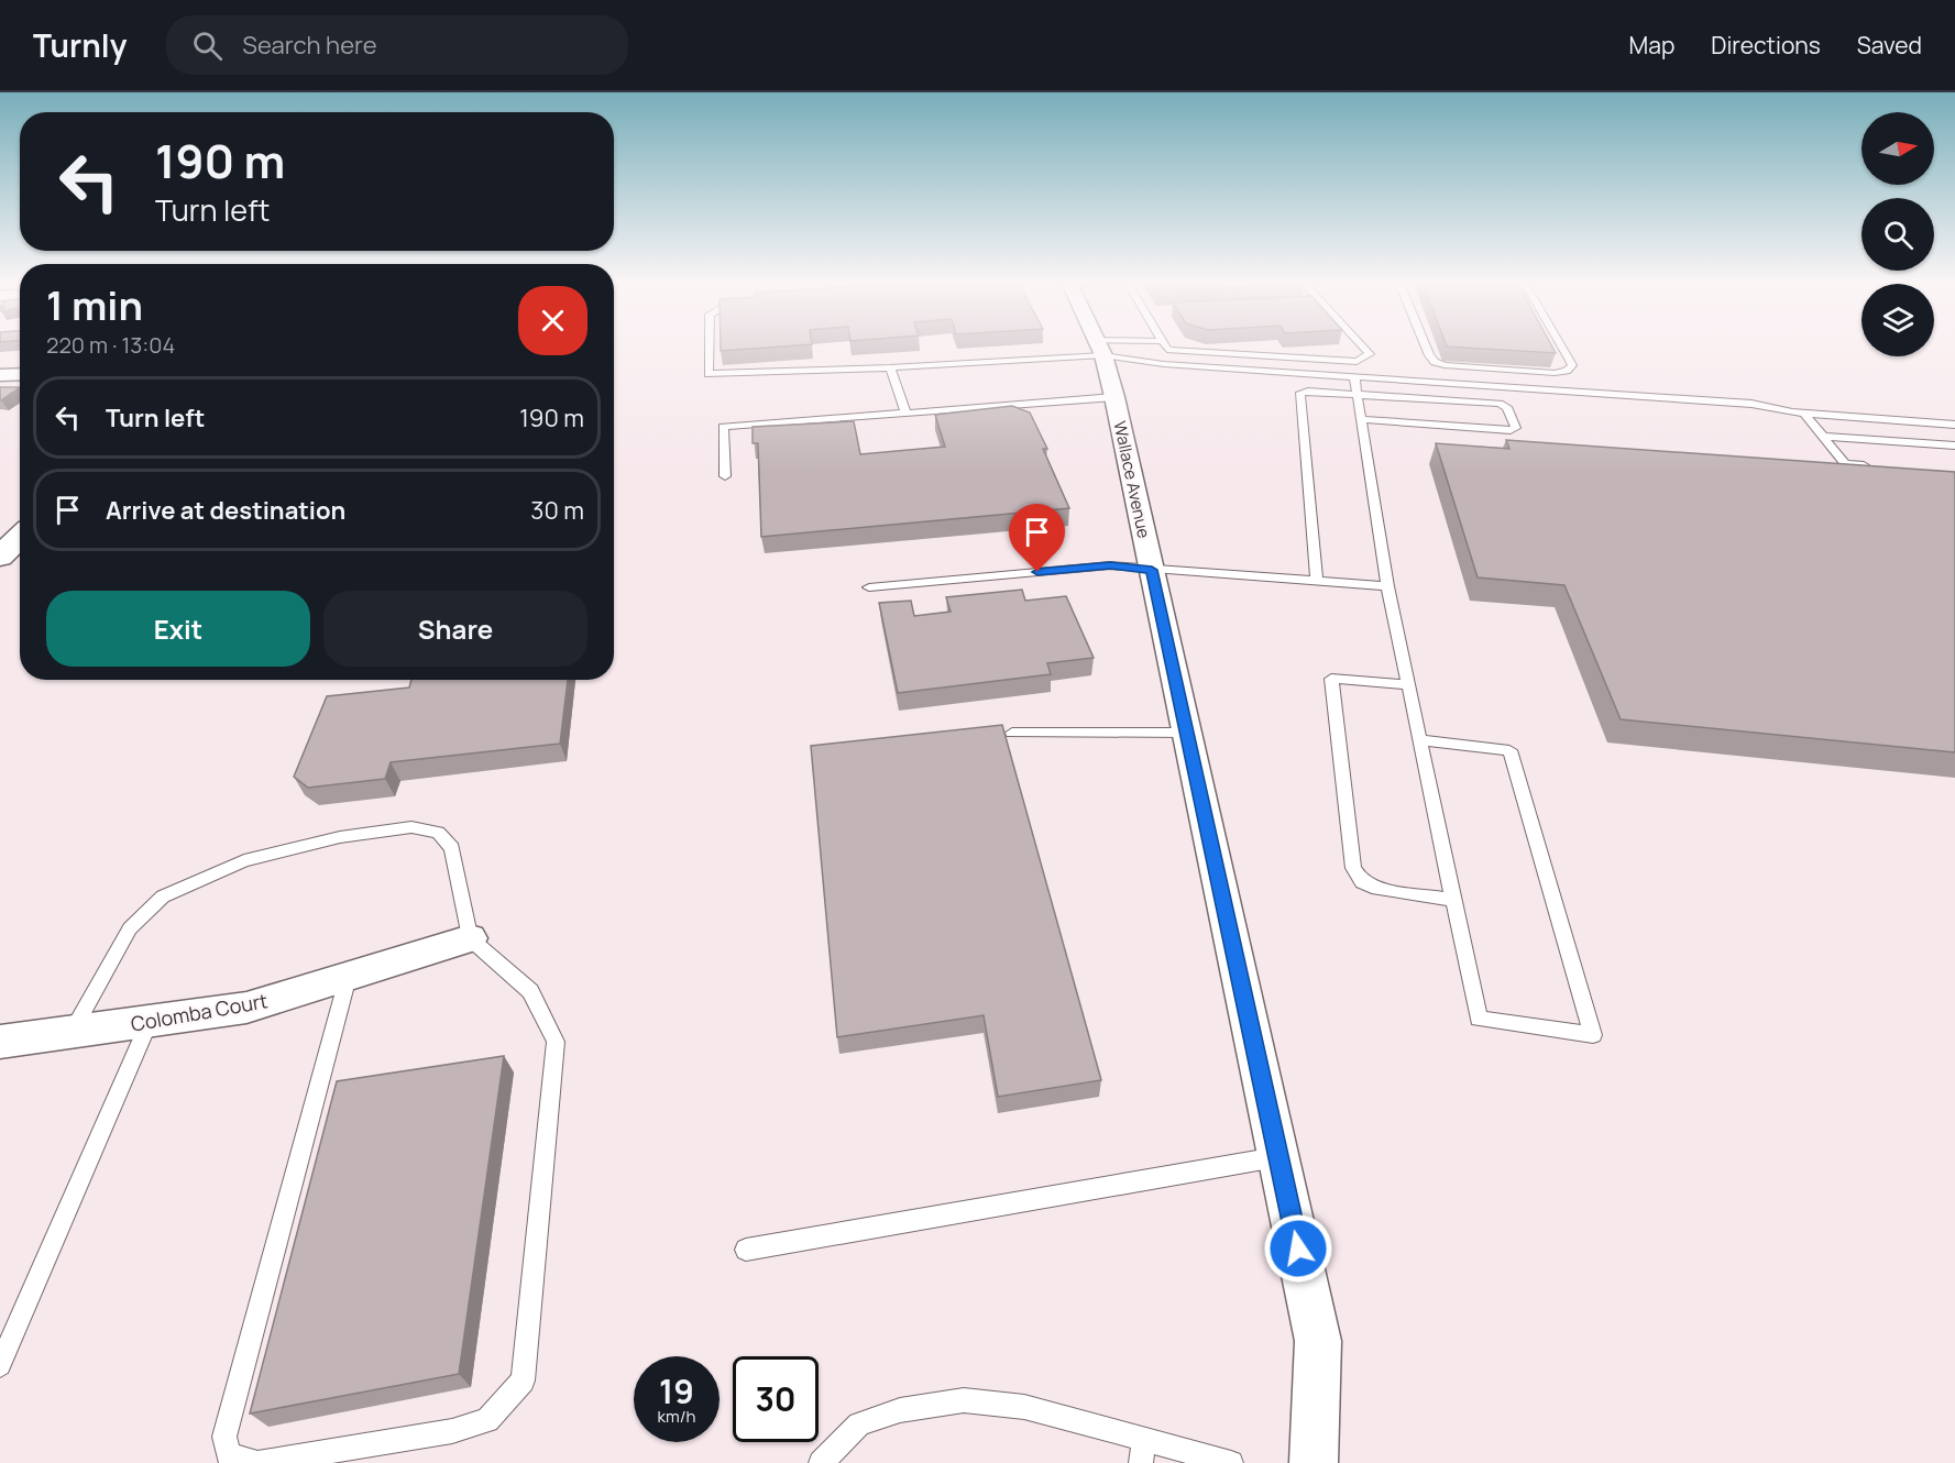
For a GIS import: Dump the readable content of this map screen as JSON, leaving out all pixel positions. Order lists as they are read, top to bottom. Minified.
{"streets":{"street":["Wallace Avenue","Colomba Court"]},"north":"right","page":{"header":"Turnly","search":"Search here","nav":["Map","Directions","Saved"],"turn":["190 m","Turn left"],"heading":["1 min","220 m · 13:04"],"list":[{"name":"Turn left","value":"190 m"},{"name":"Arrive at destination","value":"30 m"}],"buttons":["Exit","Share"],"speed":"19 km/h","limit":"30"}}
